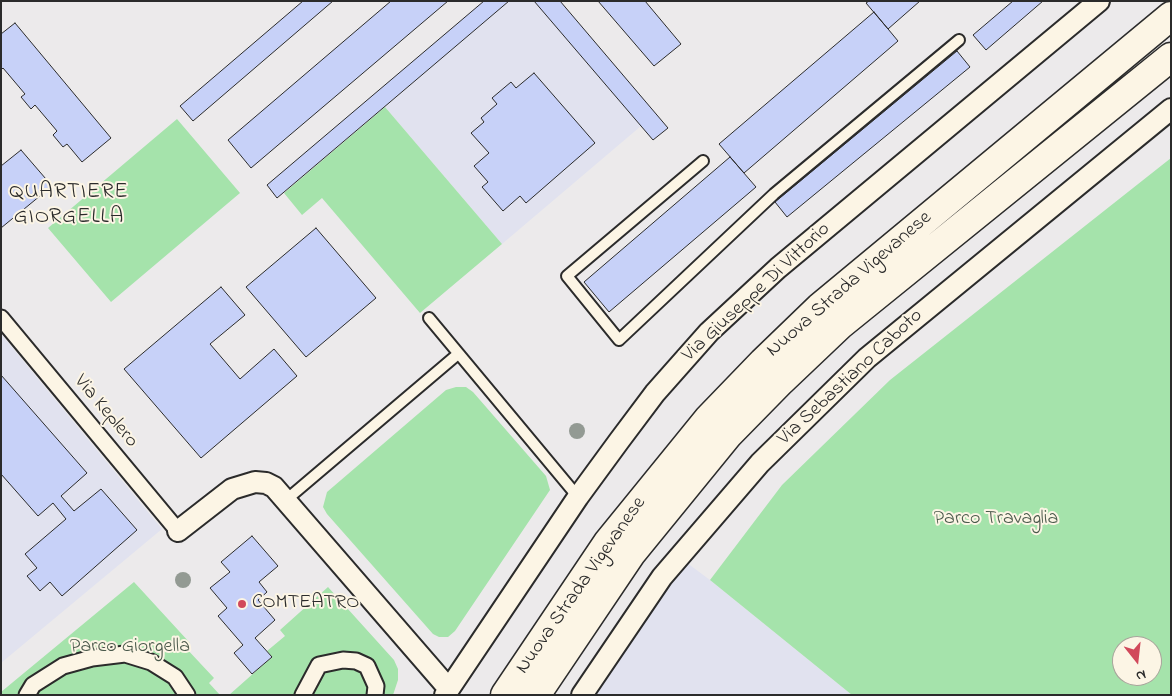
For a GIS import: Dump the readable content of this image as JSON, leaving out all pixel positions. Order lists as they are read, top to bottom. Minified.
{"streets":{"main road":["Nuova Strada Vigevanese"],"street":["Via Giuseppe Di Vittorio","Via Sebastiano Caboto","Via Keplero"]},"districts":["QUARTIERE GIORGELLA"],"parks":["Parco Travaglia","Parco Giorgella"],"places":["COMTEATRO"],"north":"bottom"}
